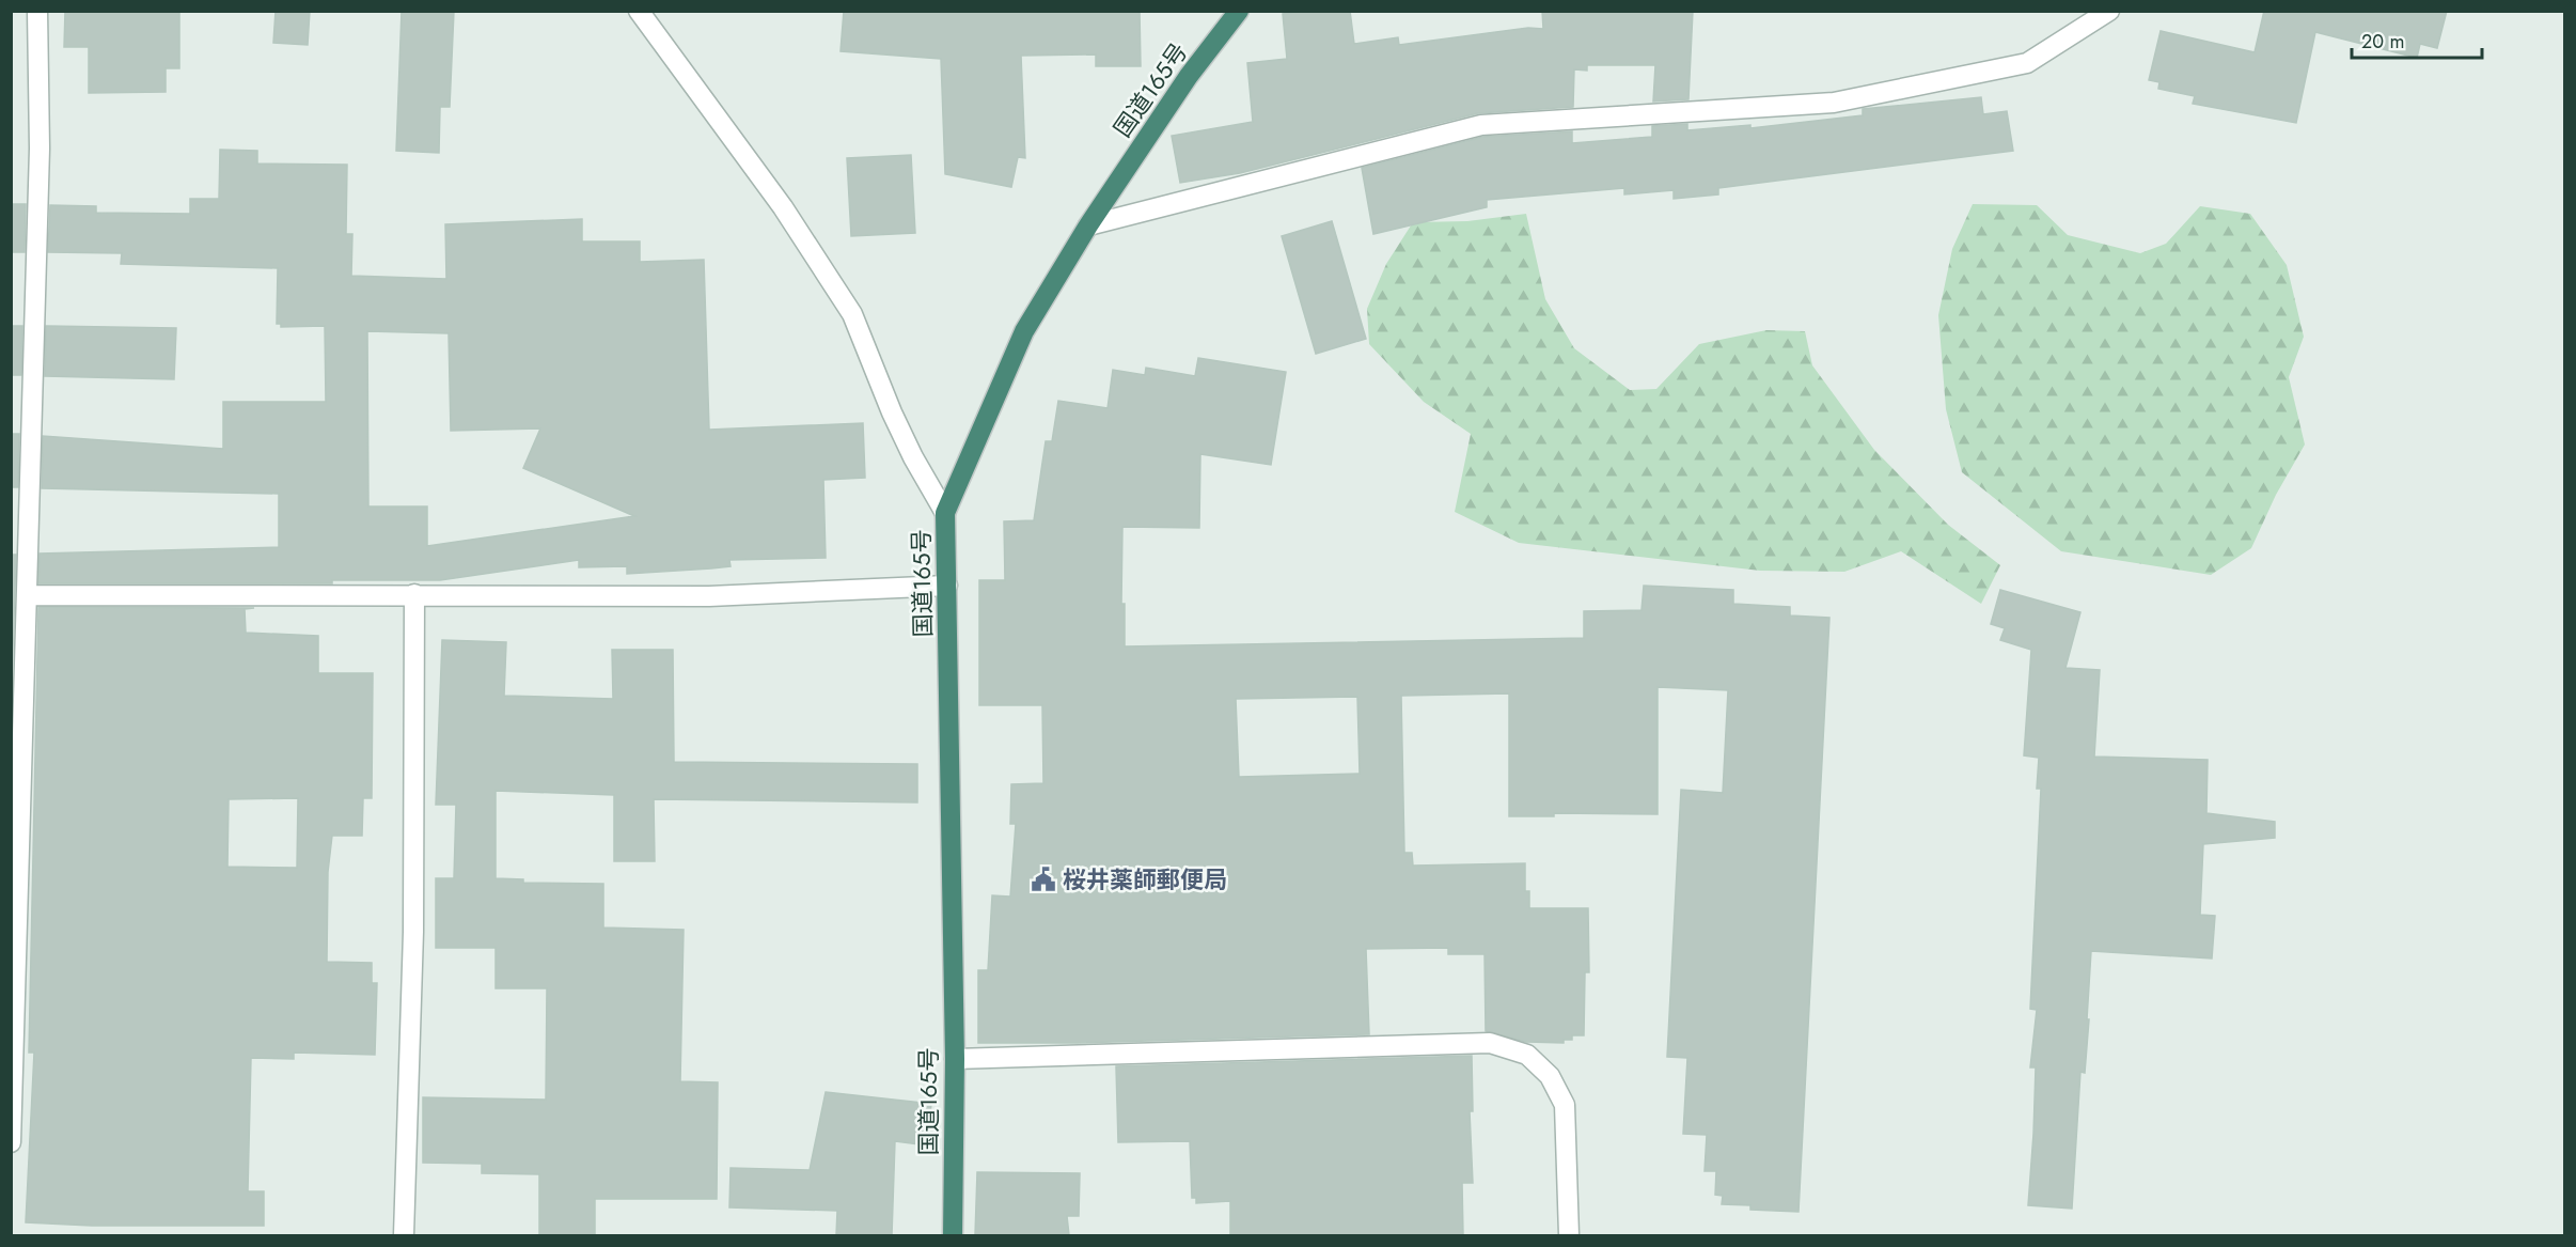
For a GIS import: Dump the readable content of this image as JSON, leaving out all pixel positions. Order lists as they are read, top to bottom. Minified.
{"streets":{"highway":["国道165号"]},"places":{"public building":["桜井薬師郵便局"]},"scale_bar":"20 m"}
